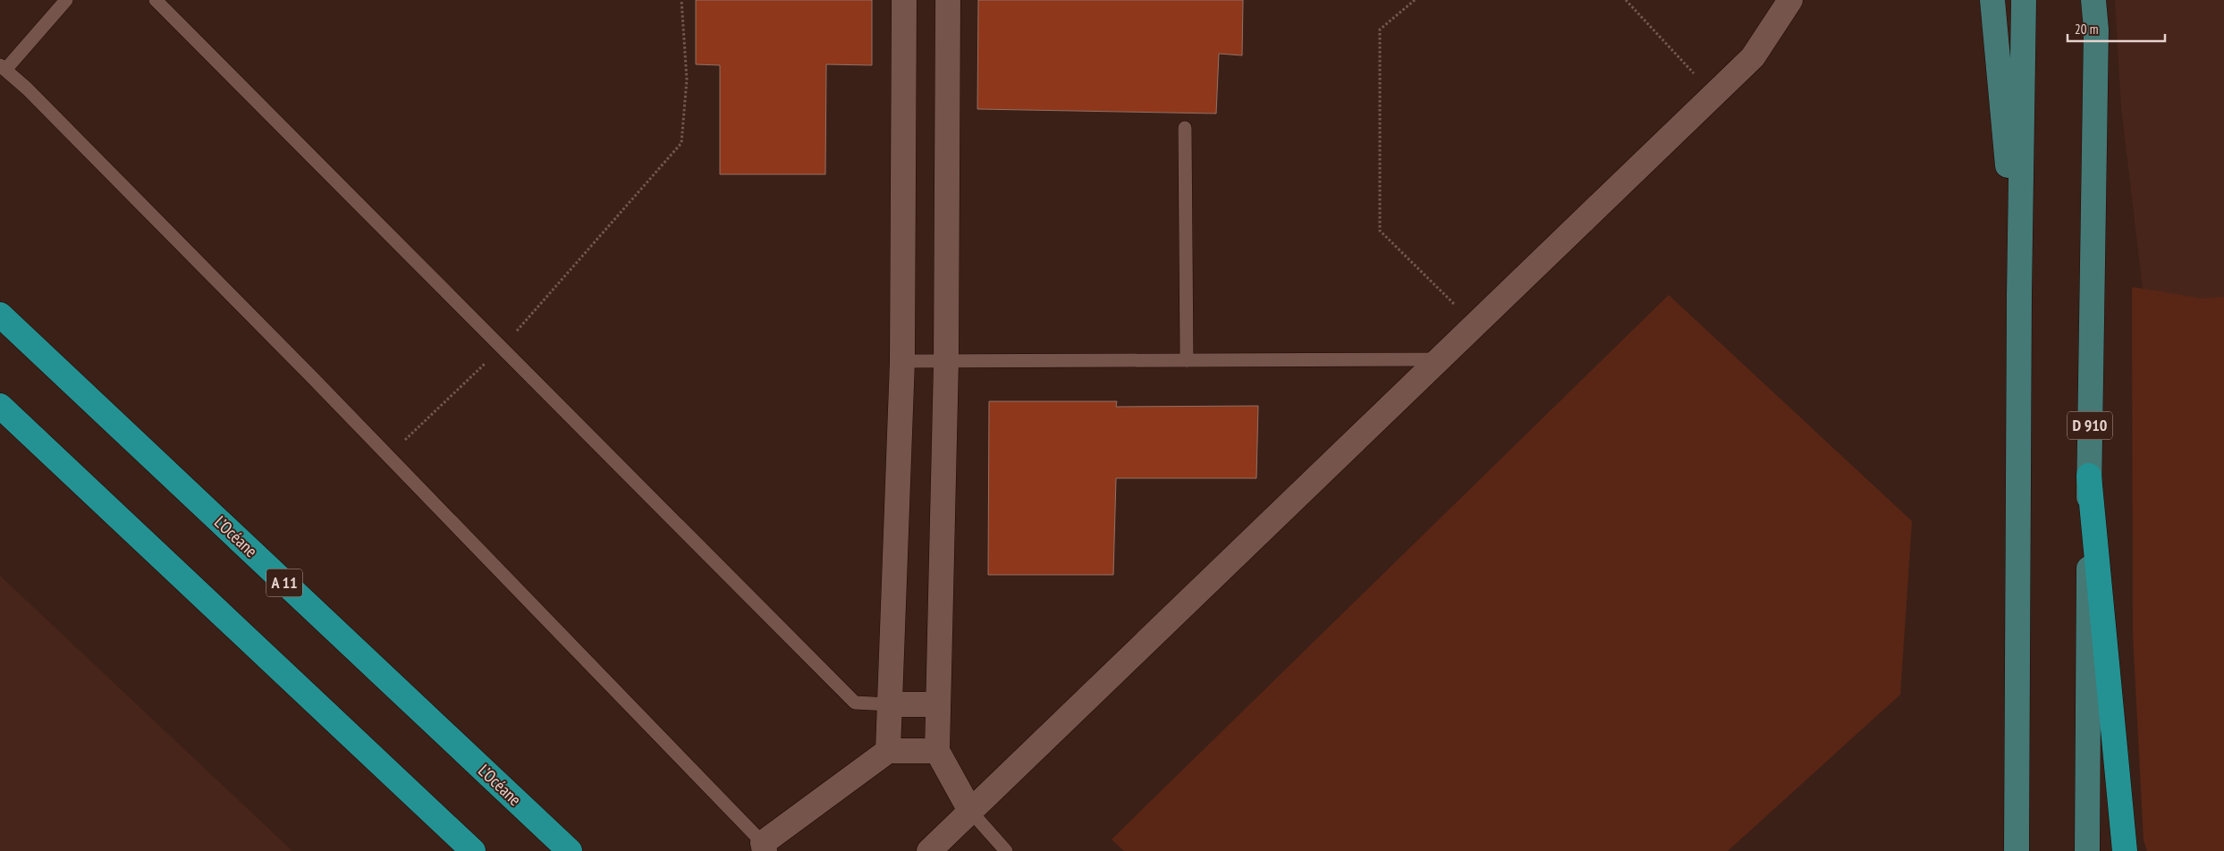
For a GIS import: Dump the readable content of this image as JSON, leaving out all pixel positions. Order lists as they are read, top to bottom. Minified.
{"streets":{"highway":["L’Océane","A 11"],"main road":["D 910"]},"scale_bar":"20 m"}
